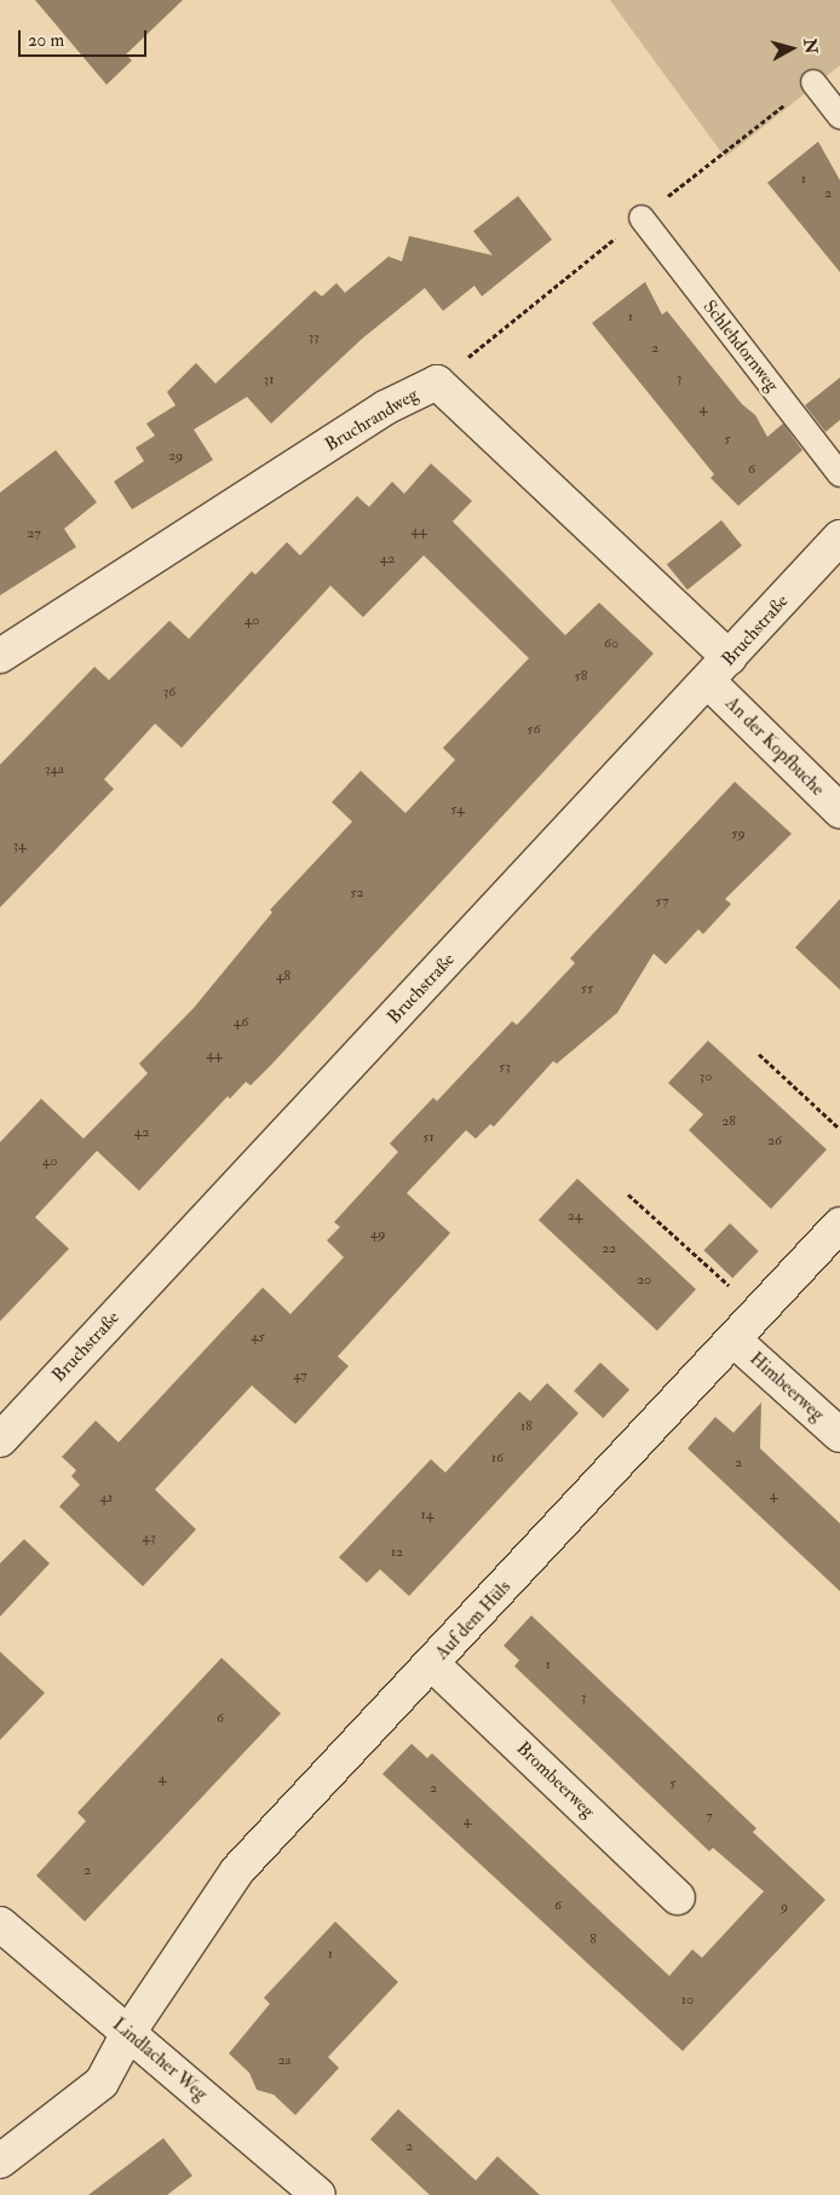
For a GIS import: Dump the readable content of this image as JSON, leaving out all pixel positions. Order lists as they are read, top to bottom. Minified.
{"streets":{"street":["Bruchrandweg","Bruchstraße","An der Kopfbuche","Himbeerweg","Auf dem Hüls","Brombeerweg","Lindlacher Weg"],"lane":["Schlehdornweg"]},"crossings":[["Bruchrandweg","Bruchstraße"],["Bruchrandweg","An der Kopfbuche"],["Bruchstraße","An der Kopfbuche"],["Himbeerweg","Auf dem Hüls"],["Auf dem Hüls","Brombeerweg"],["Auf dem Hüls","Lindlacher Weg"]],"house_numbers":["1","2","1","33","2","3","31","4","5","29","6","44","27","42","40","60","58","36","56","34a","54","59","34","52","57","48","55","46","44","53","30","28","42","51","26","40","24","49","22","20","45","47","18","16","2","4","41","14","43","12","1","3","6","4","5","2","7","4","2","6","9","8","1","10","2a","2"],"scale_bar":"20 m","north":"right"}
